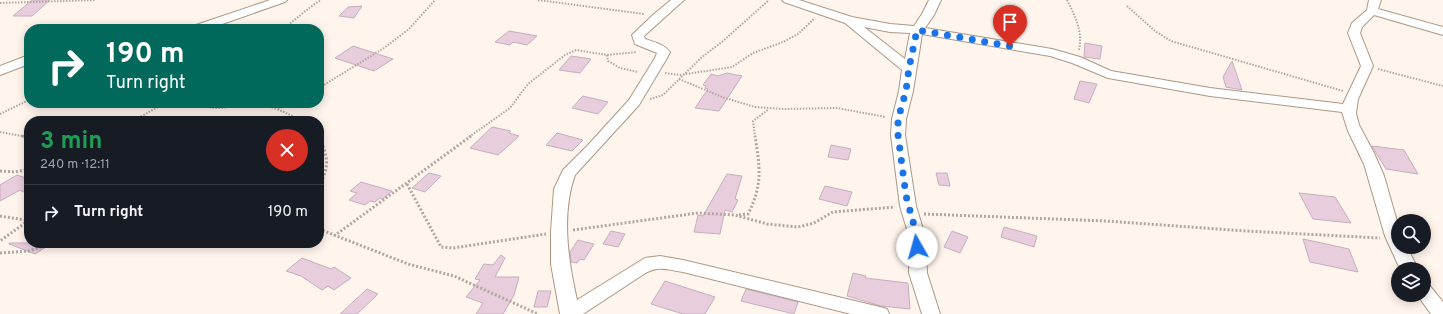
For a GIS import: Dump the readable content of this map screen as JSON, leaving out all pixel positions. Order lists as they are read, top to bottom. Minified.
{"page":{"turn":["190 m","Turn right"],"heading":["3 min","240 m · 12:11"],"list":[{"name":"Turn right","value":"190 m"}]}}
